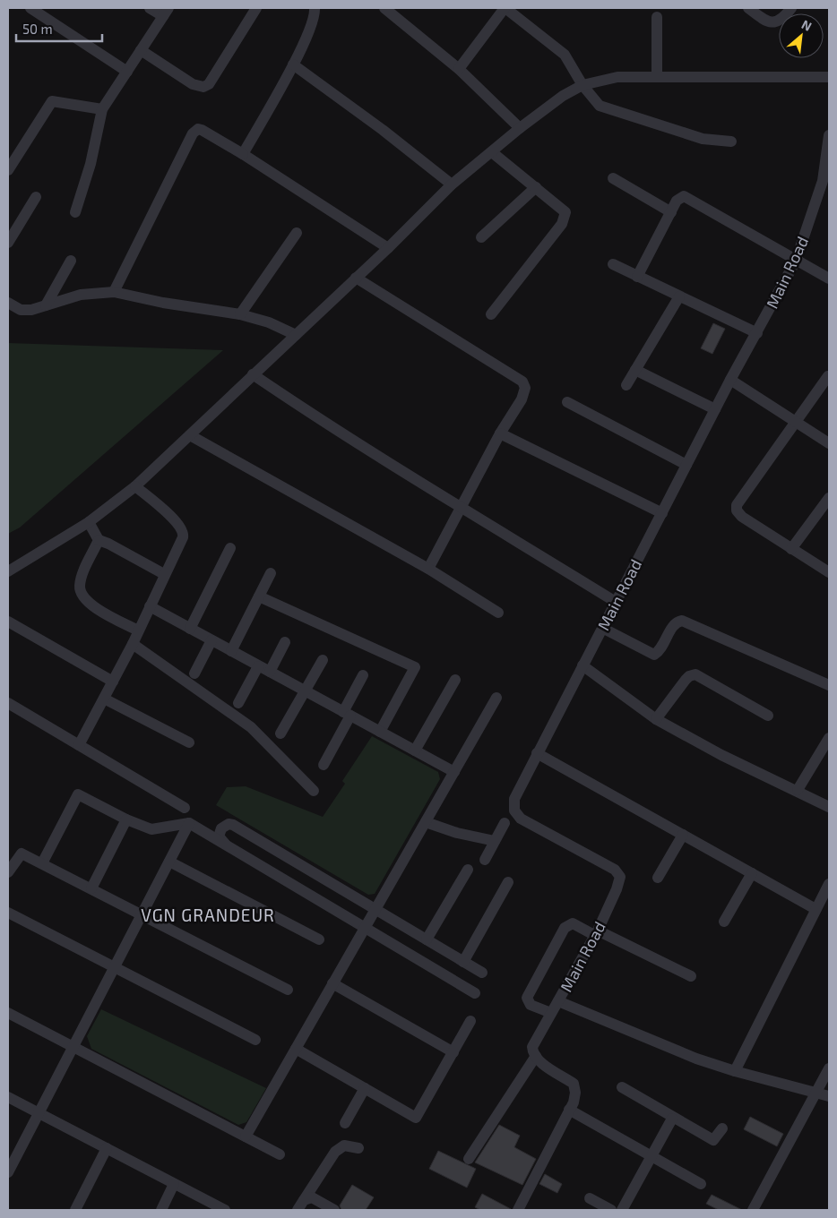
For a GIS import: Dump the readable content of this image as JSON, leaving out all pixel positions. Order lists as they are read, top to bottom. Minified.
{"streets":{"street":["Main Road"]},"districts":["VGN GRANDEUR"],"scale_bar":"50 m","north":"top right"}
